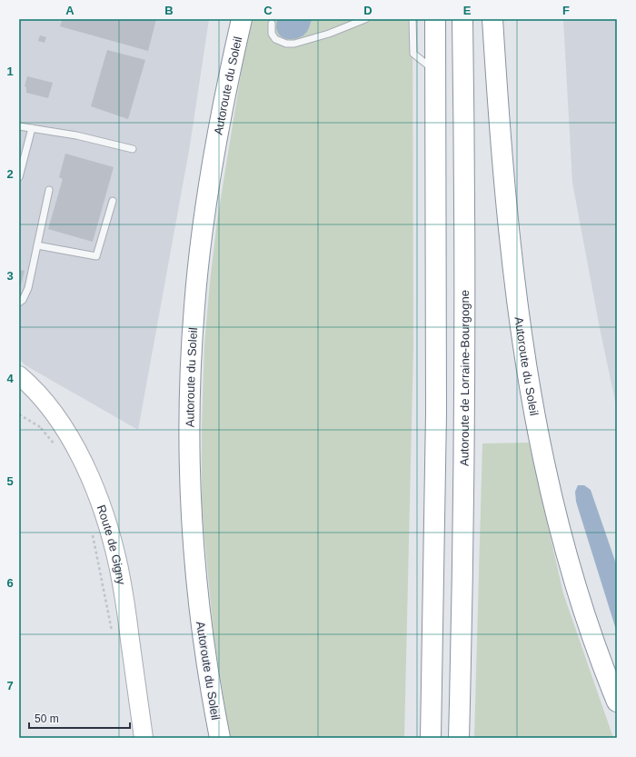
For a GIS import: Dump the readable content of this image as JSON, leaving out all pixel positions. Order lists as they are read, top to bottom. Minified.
{"streets":{"highway":["Autoroute du Soleil","Autoroute de Lorraine-Bourgogne"],"street":["Route de Gigny"]},"scale_bar":"50 m","grid":{"columns":["A","B","C","D","E","F"],"rows":["1","2","3","4","5","6","7"]}}
